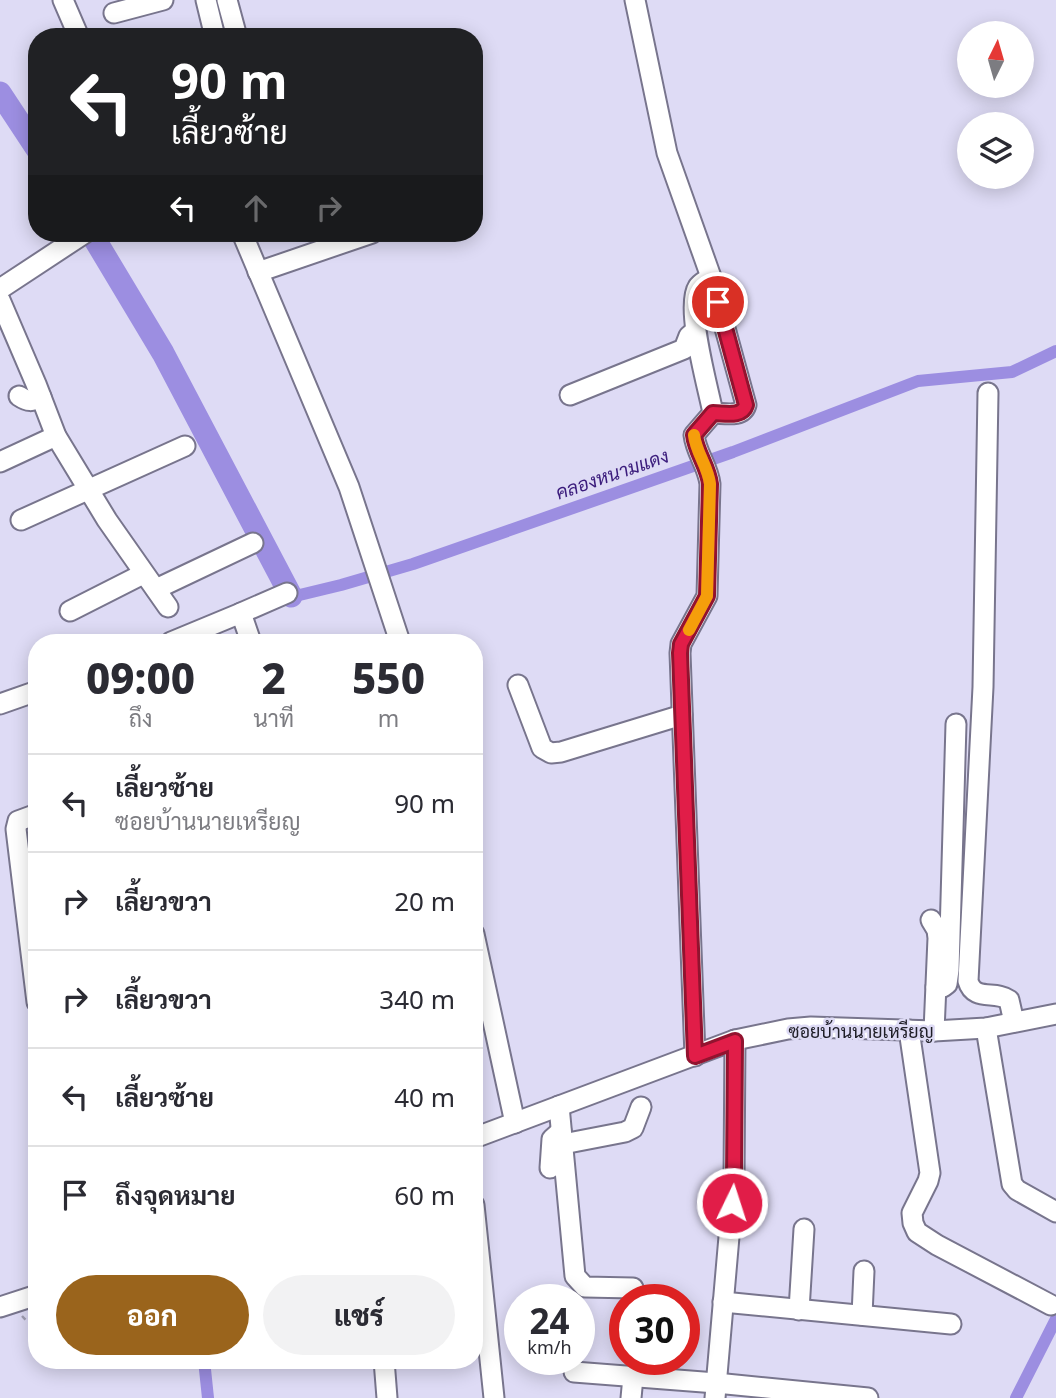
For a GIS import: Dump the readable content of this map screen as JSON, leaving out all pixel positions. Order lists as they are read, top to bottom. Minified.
{"streets":{"street":["ซอยบ้านนายเหรียญ"]},"water":["คลองหนามแดง"],"north":"top","page":{"turn":["90 m","เลี้ยวซ้าย"],"eta":["09:00","ถึง","2","นาที","550","m"],"list":[{"name":"เลี้ยวซ้าย","note":"ซอยบ้านนายเหรียญ","value":"90 m"},{"name":"เลี้ยวขวา","value":"20 m"},{"name":"เลี้ยวขวา","value":"340 m"},{"name":"เลี้ยวซ้าย","value":"40 m"},{"name":"ถึงจุดหมาย","value":"60 m"}],"buttons":["ออก","แชร์"],"speed":"24 km/h","limit":"30"}}
